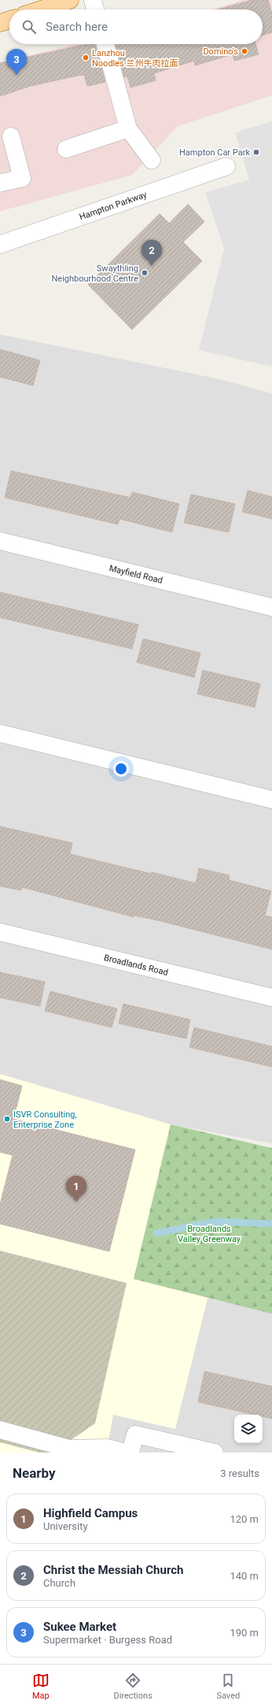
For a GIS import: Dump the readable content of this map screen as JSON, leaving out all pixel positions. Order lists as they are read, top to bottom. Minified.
{"streets":{"street":["Hampton Parkway","Mayfield Road","Broadlands Road"]},"parks":["Broadlands Valley Greenway"],"places":["Domino's","Lanzhou Noodles 兰州牛肉拉面","Hampton Car Park","Swaythling Neighbourhood Centre","ISVR Consulting, Enterprise Zone"],"page":{"search":"Search here","pins":["3","2","1"],"heading":["Nearby","3 results"],"list":[{"mark":"1","name":"Highfield Campus","note":"University","value":"120 m"},{"mark":"2","name":"Christ the Messiah Church","note":"Church","value":"140 m"},{"mark":"3","name":"Sukee Market","note":"Supermarket · Burgess Road","value":"190 m"}],"nav":["Map","Directions","Saved"]}}
